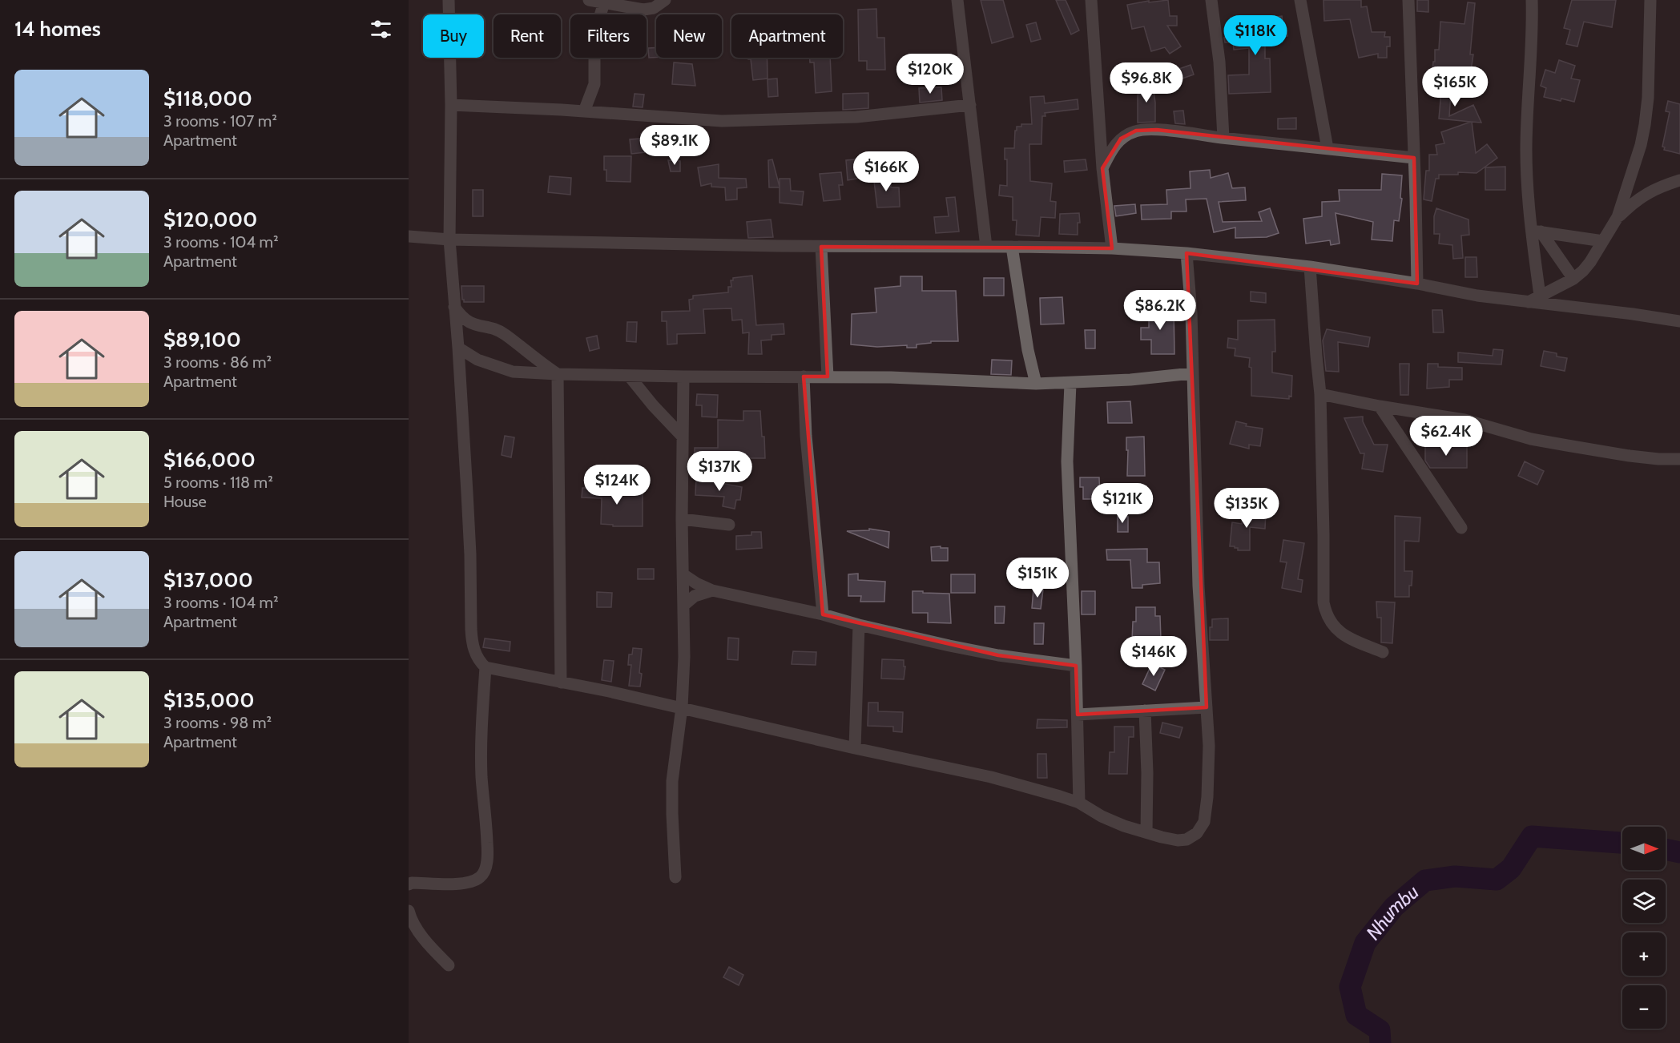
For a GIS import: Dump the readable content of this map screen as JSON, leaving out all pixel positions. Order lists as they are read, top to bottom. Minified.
{"water":["Nhumbu"],"north":"right","page":{"heading":"14 homes","chip":["Buy","Rent","Filters","New","Apartment"],"price":["$118K","$120K","$96.8K","$165K","$89.1K","$166K","$86.2K","$62.4K","$137K","$124K","$121K","$135K","$151K","$146K"],"list":[{"name":"$118,000","note":"3 rooms · 107 m² · Apartment"},{"name":"$120,000","note":"3 rooms · 104 m² · Apartment"},{"name":"$89,100","note":"3 rooms · 86 m² · Apartment"},{"name":"$166,000","note":"5 rooms · 118 m² · House"},{"name":"$137,000","note":"3 rooms · 104 m² · Apartment"},{"name":"$135,000","note":"3 rooms · 98 m² · Apartment"}],"map_buttons":["+","−"]}}
